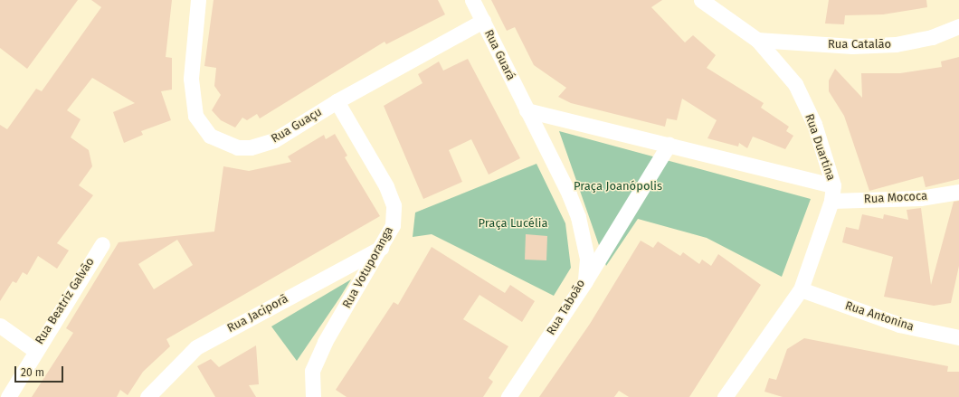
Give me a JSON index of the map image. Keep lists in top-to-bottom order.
{
  "streets": {
    "street": [
      "Rua Catalão",
      "Rua Guará",
      "Rua Guaçu",
      "Rua Duartina",
      "Rua Mococa",
      "Rua Votuporanga",
      "Rua Beatriz Galvão",
      "Rua Taboão",
      "Rua Jaciporã",
      "Rua Antonina"
    ]
  },
  "crossings": [
    ["Rua Catalão", "Rua Duartina"],
    ["Rua Guará", "Rua Guaçu"],
    ["Rua Guará", "Rua Taboão"],
    ["Rua Guaçu", "Rua Votuporanga"],
    ["Rua Duartina", "Rua Mococa"],
    ["Rua Duartina", "Rua Antonina"],
    ["Rua Votuporanga", "Rua Jaciporã"]
  ],
  "parks": ["Praça Joanópolis", "Praça Lucélia"],
  "scale_bar": "20 m"
}
